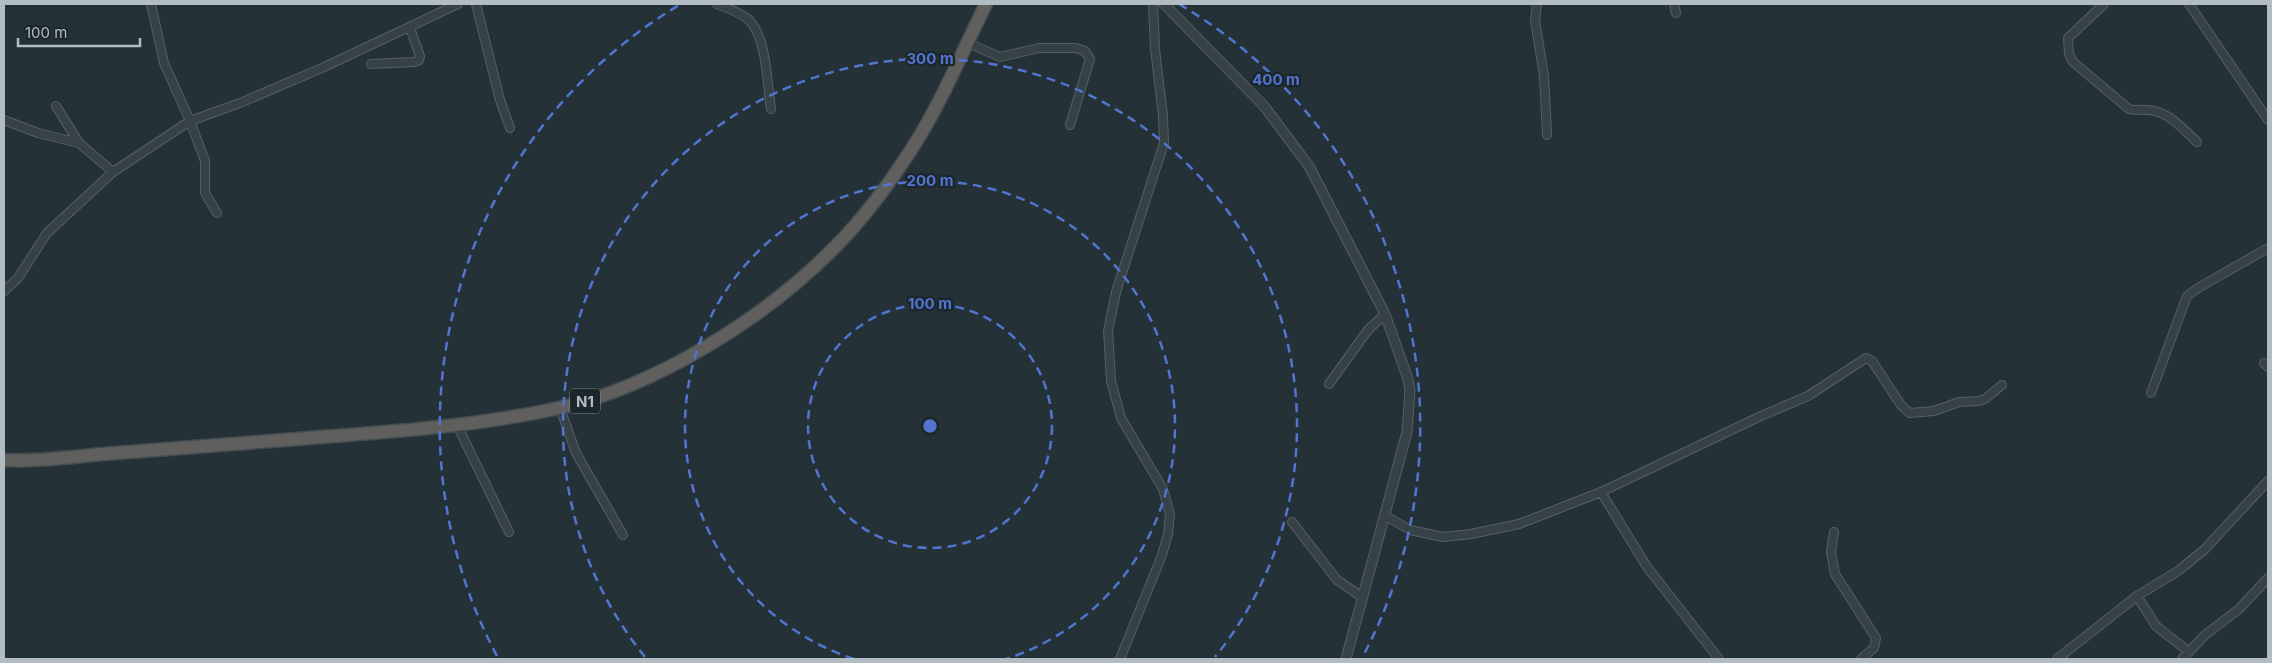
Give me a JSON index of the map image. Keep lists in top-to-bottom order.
{
  "streets": {
    "highway": ["N1"]
  },
  "scale_bar": "100 m",
  "rings": [
    "300 m",
    "400 m",
    "200 m",
    "100 m"
  ]
}
